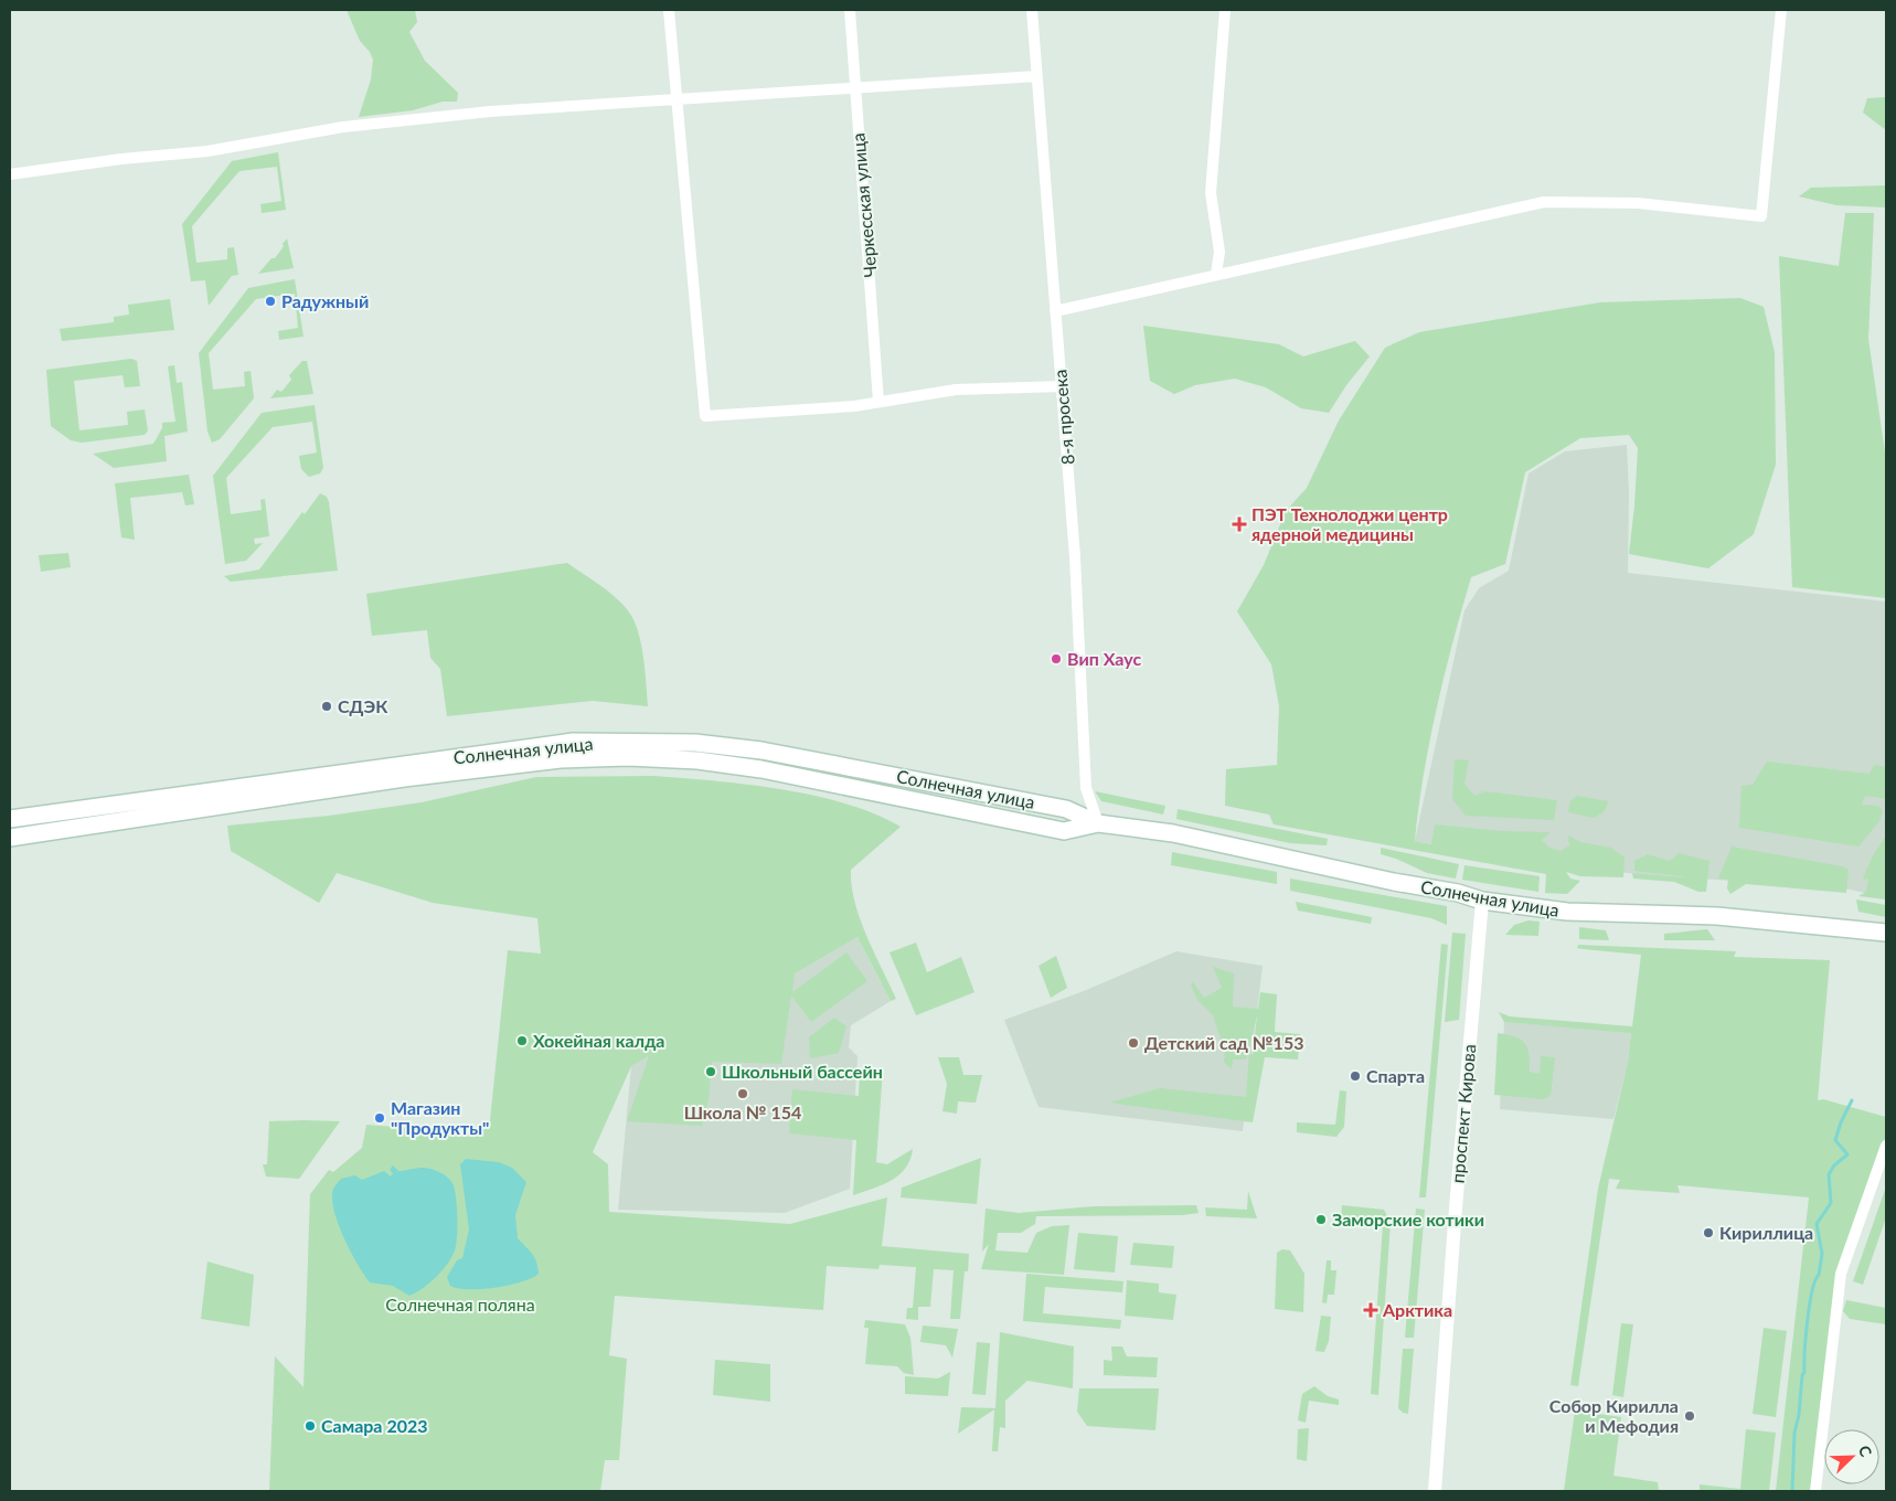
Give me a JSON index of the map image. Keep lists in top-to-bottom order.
{
  "streets": {
    "main road": ["Солнечная улица"],
    "street": ["Черкесская улица", "8-я просека", "проспект Кирова"]
  },
  "crossings": [
    ["8-я просека", "Солнечная улица"],
    ["Солнечная улица", "проспект Кирова"]
  ],
  "parks": ["Солнечная поляна"],
  "places": {
    "other": [
      "Радужный",
      "Вип Хаус",
      "СДЭК",
      "Хокейная калда",
      "Детский сад №153",
      "Школьный бассейн",
      "Спарта",
      "Школа № 154",
      "Магазин \"Продукты\"",
      "Заморские котики",
      "Кириллица",
      "Собор Кирилла и Мефодия",
      "Самара 2023"
    ],
    "health": ["ПЭТ Технолоджи центр ядерной медицины", "Арктика"]
  },
  "north": "top right"
}
